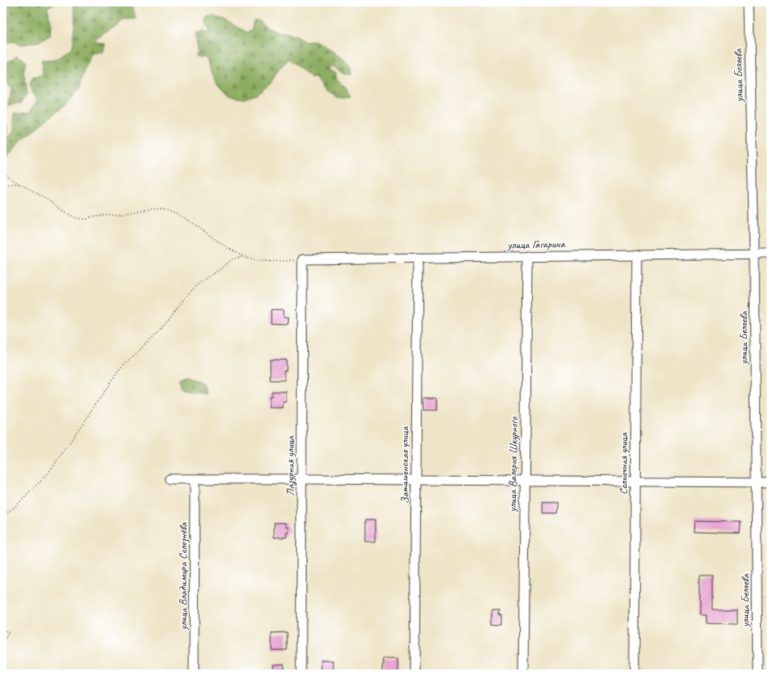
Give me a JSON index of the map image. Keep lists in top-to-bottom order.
{
  "streets": {
    "street": [
      "улица Беляева",
      "улица Гагарина",
      "Солнечная улица",
      "улица Валерия Шкурного",
      "Затишенская улица",
      "Лазурная улица",
      "улица Владимира Селезнёва"
    ]
  },
  "crossings": [
    ["улица Беляева", "улица Гагарина"],
    ["улица Гагарина", "Солнечная улица"],
    ["улица Гагарина", "улица Валерия Шкурного"],
    ["улица Гагарина", "Затишенская улица"],
    ["улица Гагарина", "Лазурная улица"]
  ]
}
